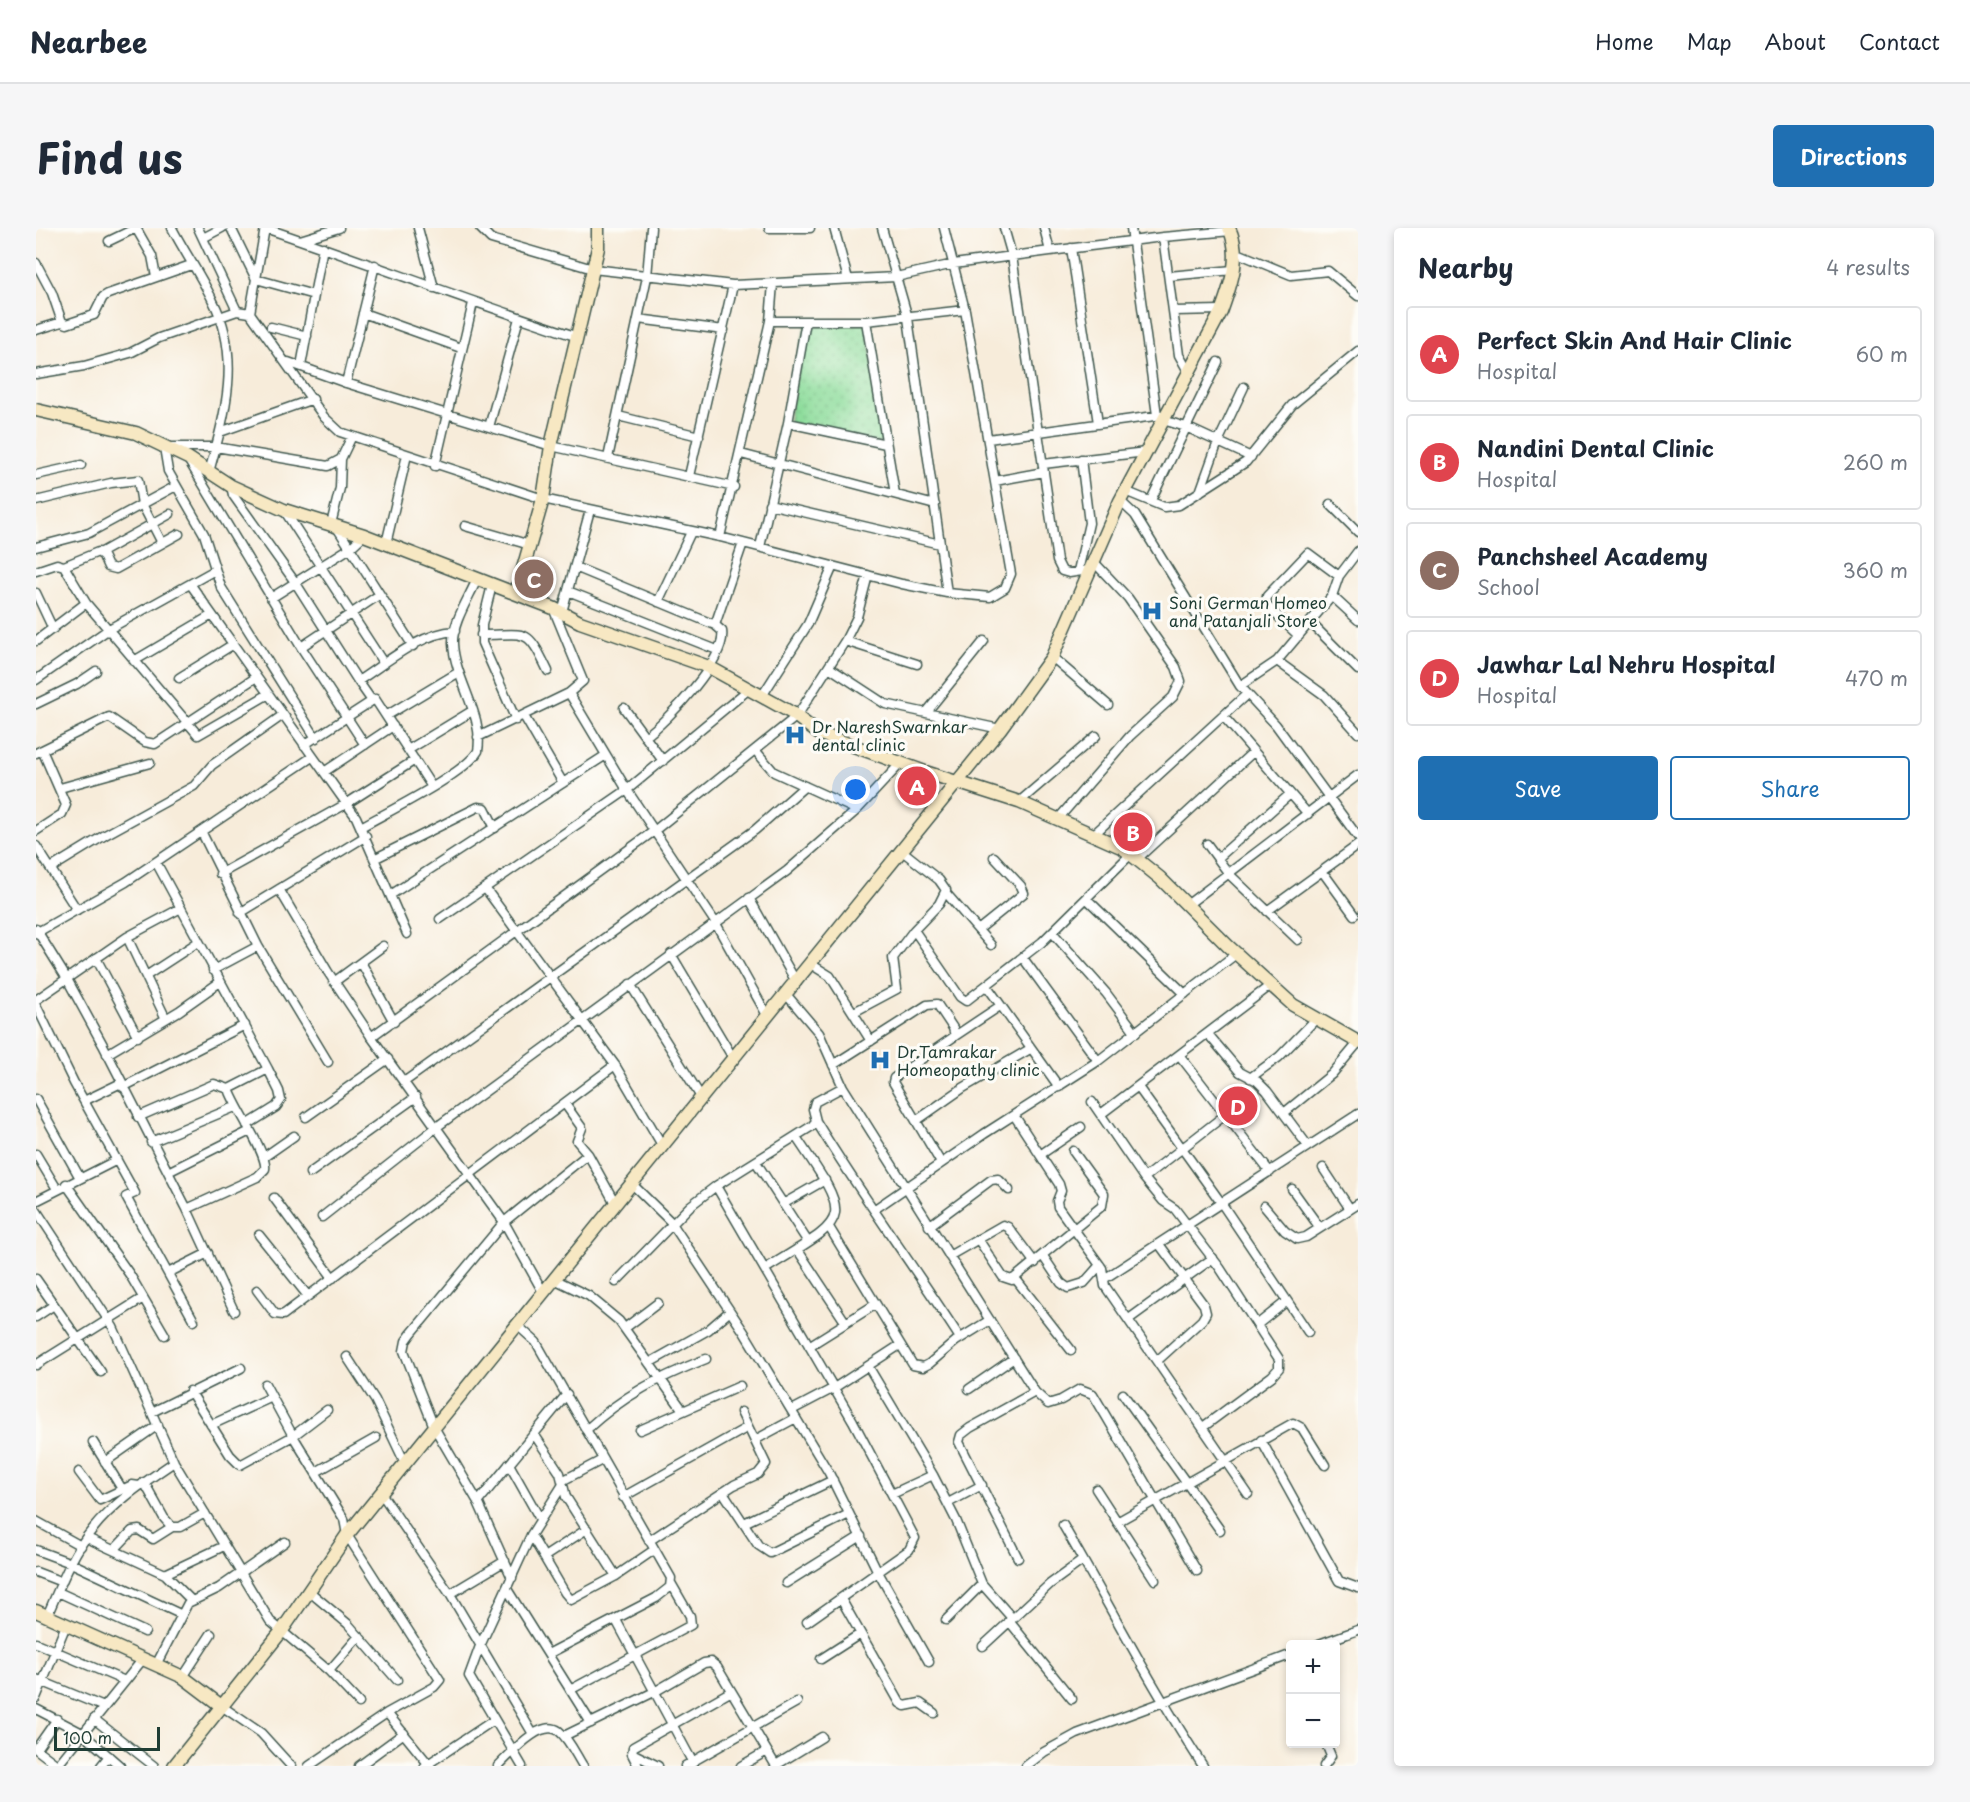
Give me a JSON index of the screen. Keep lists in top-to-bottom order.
{
  "places": {
    "hospital": ["Soni German Homeo and Patanjali Store", "Dr NareshSwarnkar dental clinic", "Dr.Tamrakar Homeopathy clinic"]
  },
  "scale_bar": "100 m",
  "page": {
    "header": "Nearbee",
    "nav": [
      "Home",
      "Map",
      "About",
      "Contact"
    ],
    "title": "Find us",
    "buttons": [
      "Directions",
      ["Save", "Share"]
    ],
    "heading": ["Nearby", "4 results"],
    "list": [
      {
        "mark": "A",
        "name": "Perfect Skin And Hair Clinic",
        "note": "Hospital",
        "value": "60 m"
      },
      {
        "mark": "B",
        "name": "Nandini Dental Clinic",
        "note": "Hospital",
        "value": "260 m"
      },
      {
        "mark": "C",
        "name": "Panchsheel Academy",
        "note": "School",
        "value": "360 m"
      },
      {
        "mark": "D",
        "name": "Jawhar Lal Nehru Hospital",
        "note": "Hospital",
        "value": "470 m"
      }
    ],
    "pins": [
      "C",
      "A",
      "B",
      "D"
    ],
    "map_buttons": ["+", "−"],
    "scale": "100 m"
  }
}
